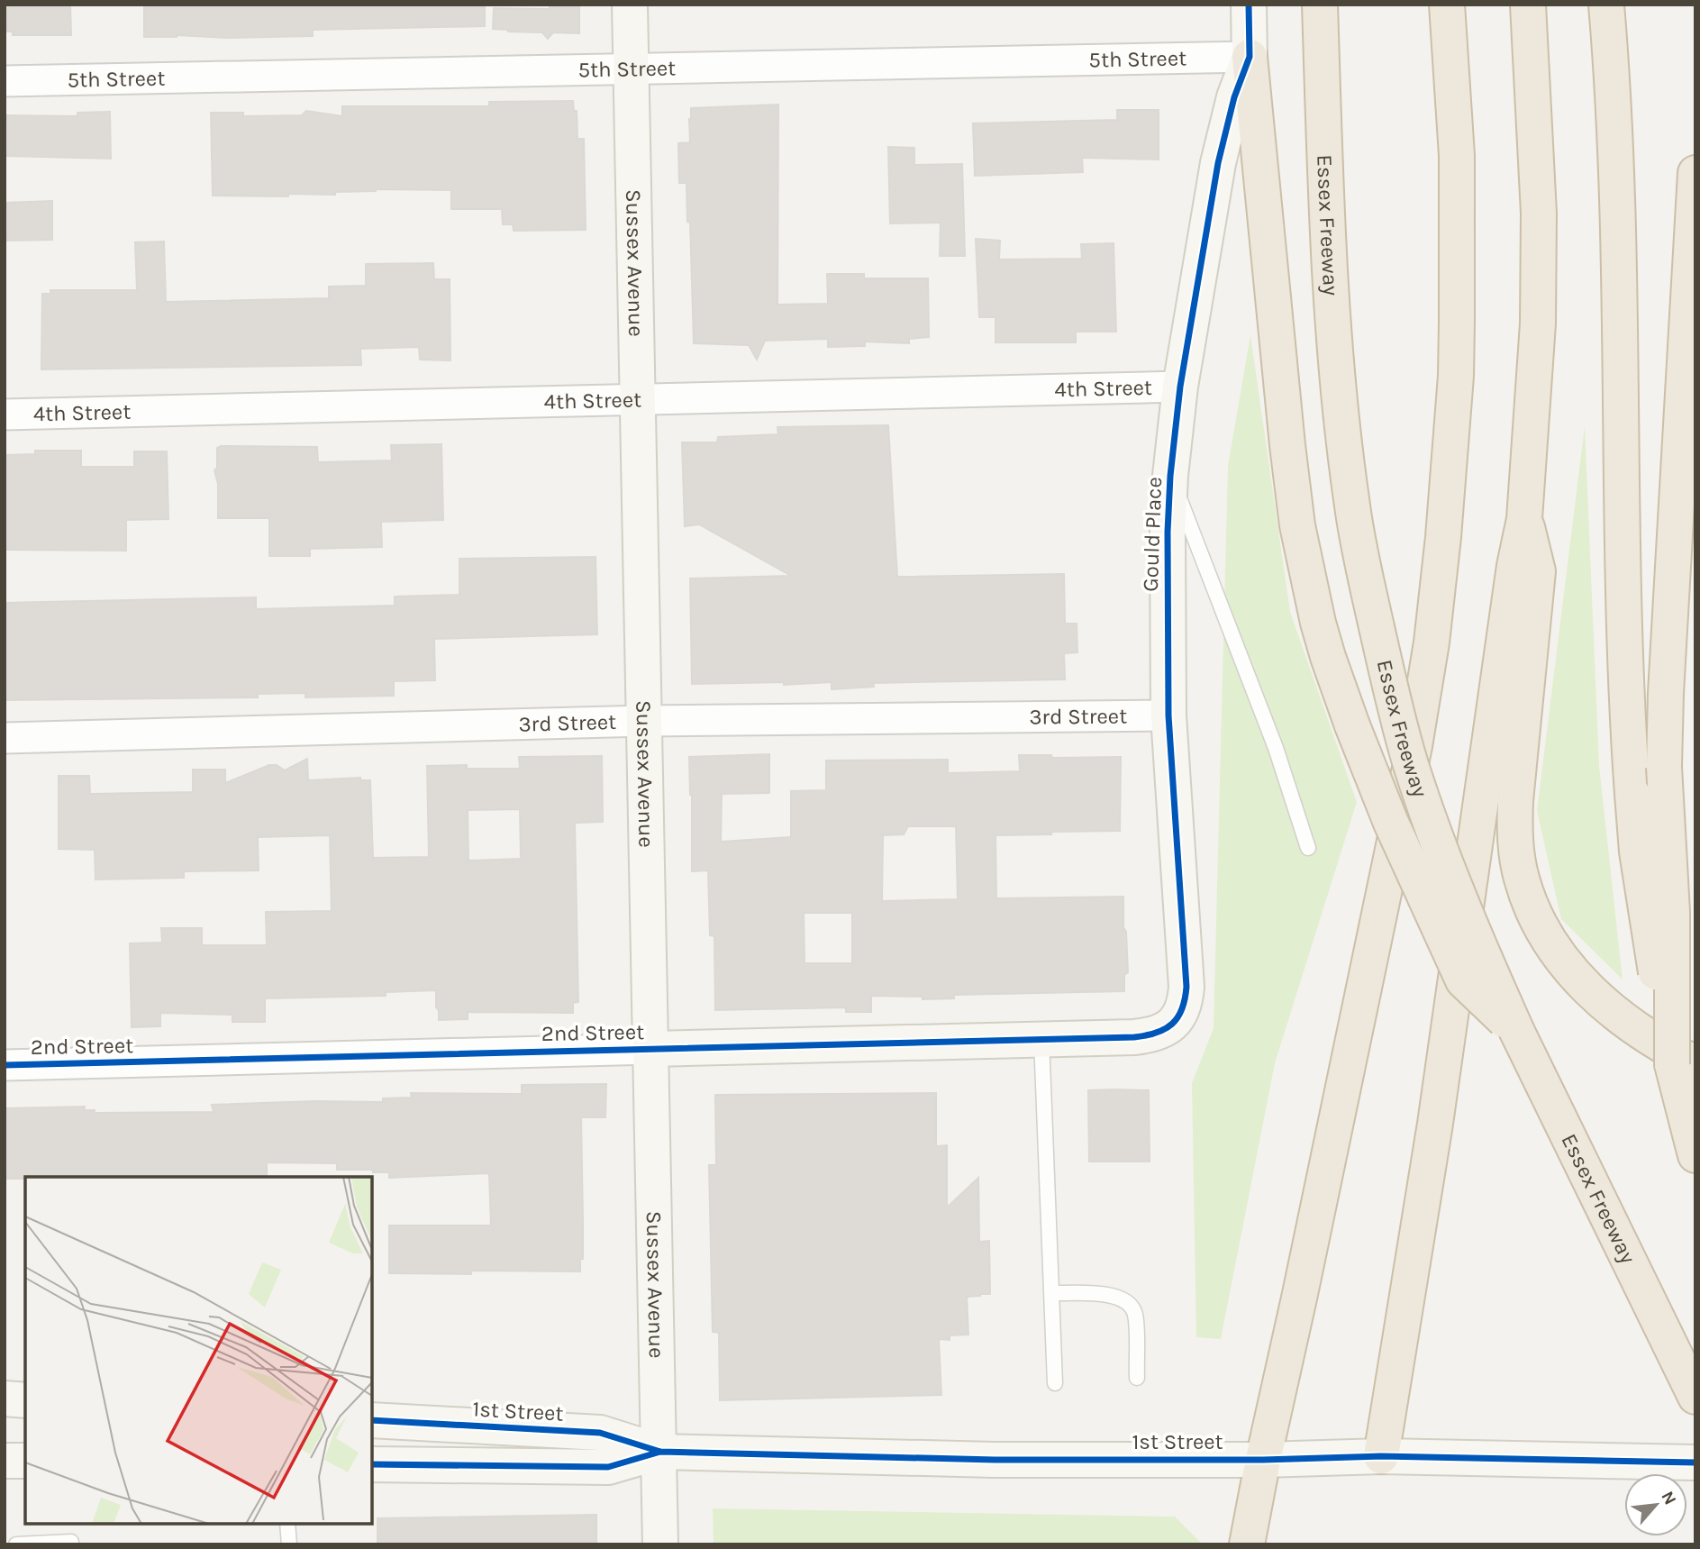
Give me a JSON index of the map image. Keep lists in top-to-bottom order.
{
  "streets": {
    "highway": ["Essex Freeway"],
    "street": [
      "5th Street",
      "Sussex Avenue",
      "4th Street",
      "Gould Place",
      "3rd Street",
      "2nd Street",
      "1st Street"
    ]
  },
  "crossings": [
    ["5th Street", "Sussex Avenue"],
    ["5th Street", "Gould Place"],
    ["Sussex Avenue", "4th Street"],
    ["Sussex Avenue", "3rd Street"],
    ["Sussex Avenue", "2nd Street"],
    ["Sussex Avenue", "1st Street"],
    ["4th Street", "Gould Place"],
    ["Gould Place", "3rd Street"],
    ["Gould Place", "2nd Street"]
  ],
  "north": "top right"
}
